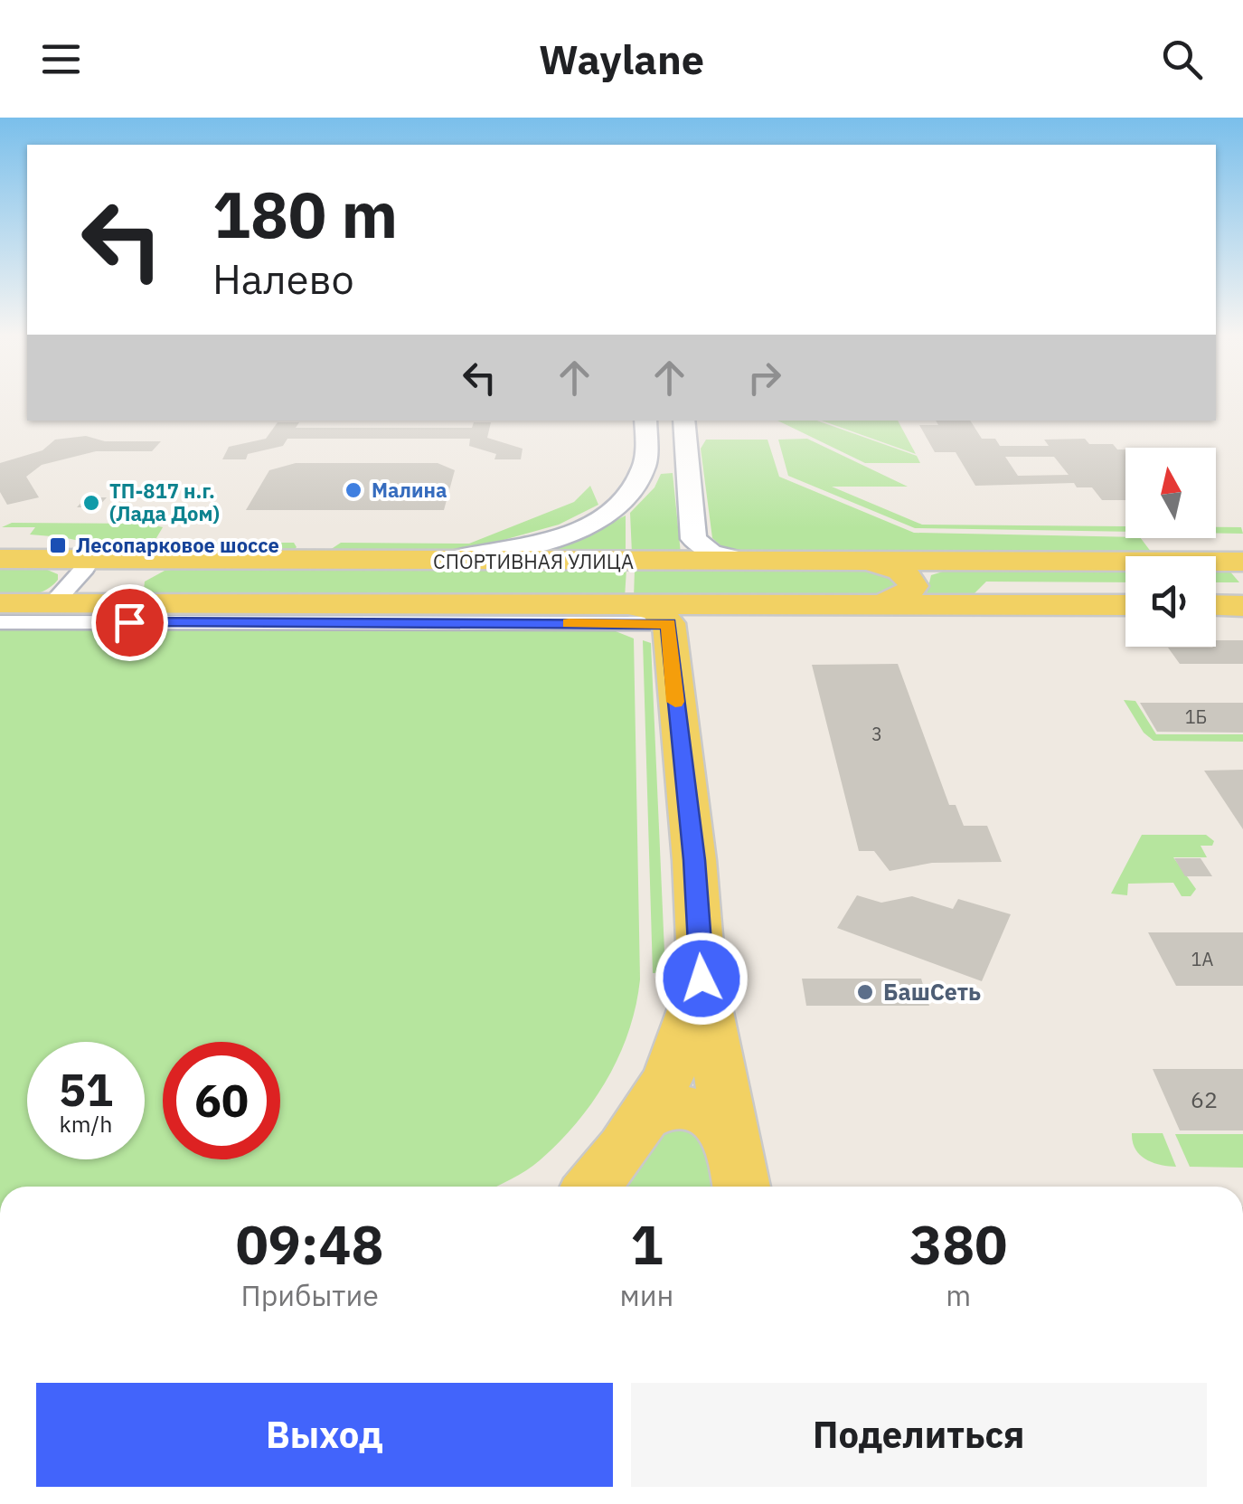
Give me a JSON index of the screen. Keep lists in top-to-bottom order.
{
  "streets": {
    "main road": ["СПОРТИВНАЯ УЛИЦА"]
  },
  "places": {
    "other": ["Малина", "ТП-817 н.г. (Лада Дом)", "БашСеть"],
    "transit": ["Лесопарковое шоссе"]
  },
  "house_numbers": [
    "1Б",
    "3",
    "1А",
    "62"
  ],
  "north": "top",
  "page": {
    "header": "Waylane",
    "turn": ["180 m", "Налево"],
    "speed": "51 km/h",
    "limit": "60",
    "eta": [
      "09:48",
      "Прибытие",
      "1",
      "мин",
      "380",
      "m"
    ],
    "buttons": ["Выход", "Поделиться"]
  }
}
